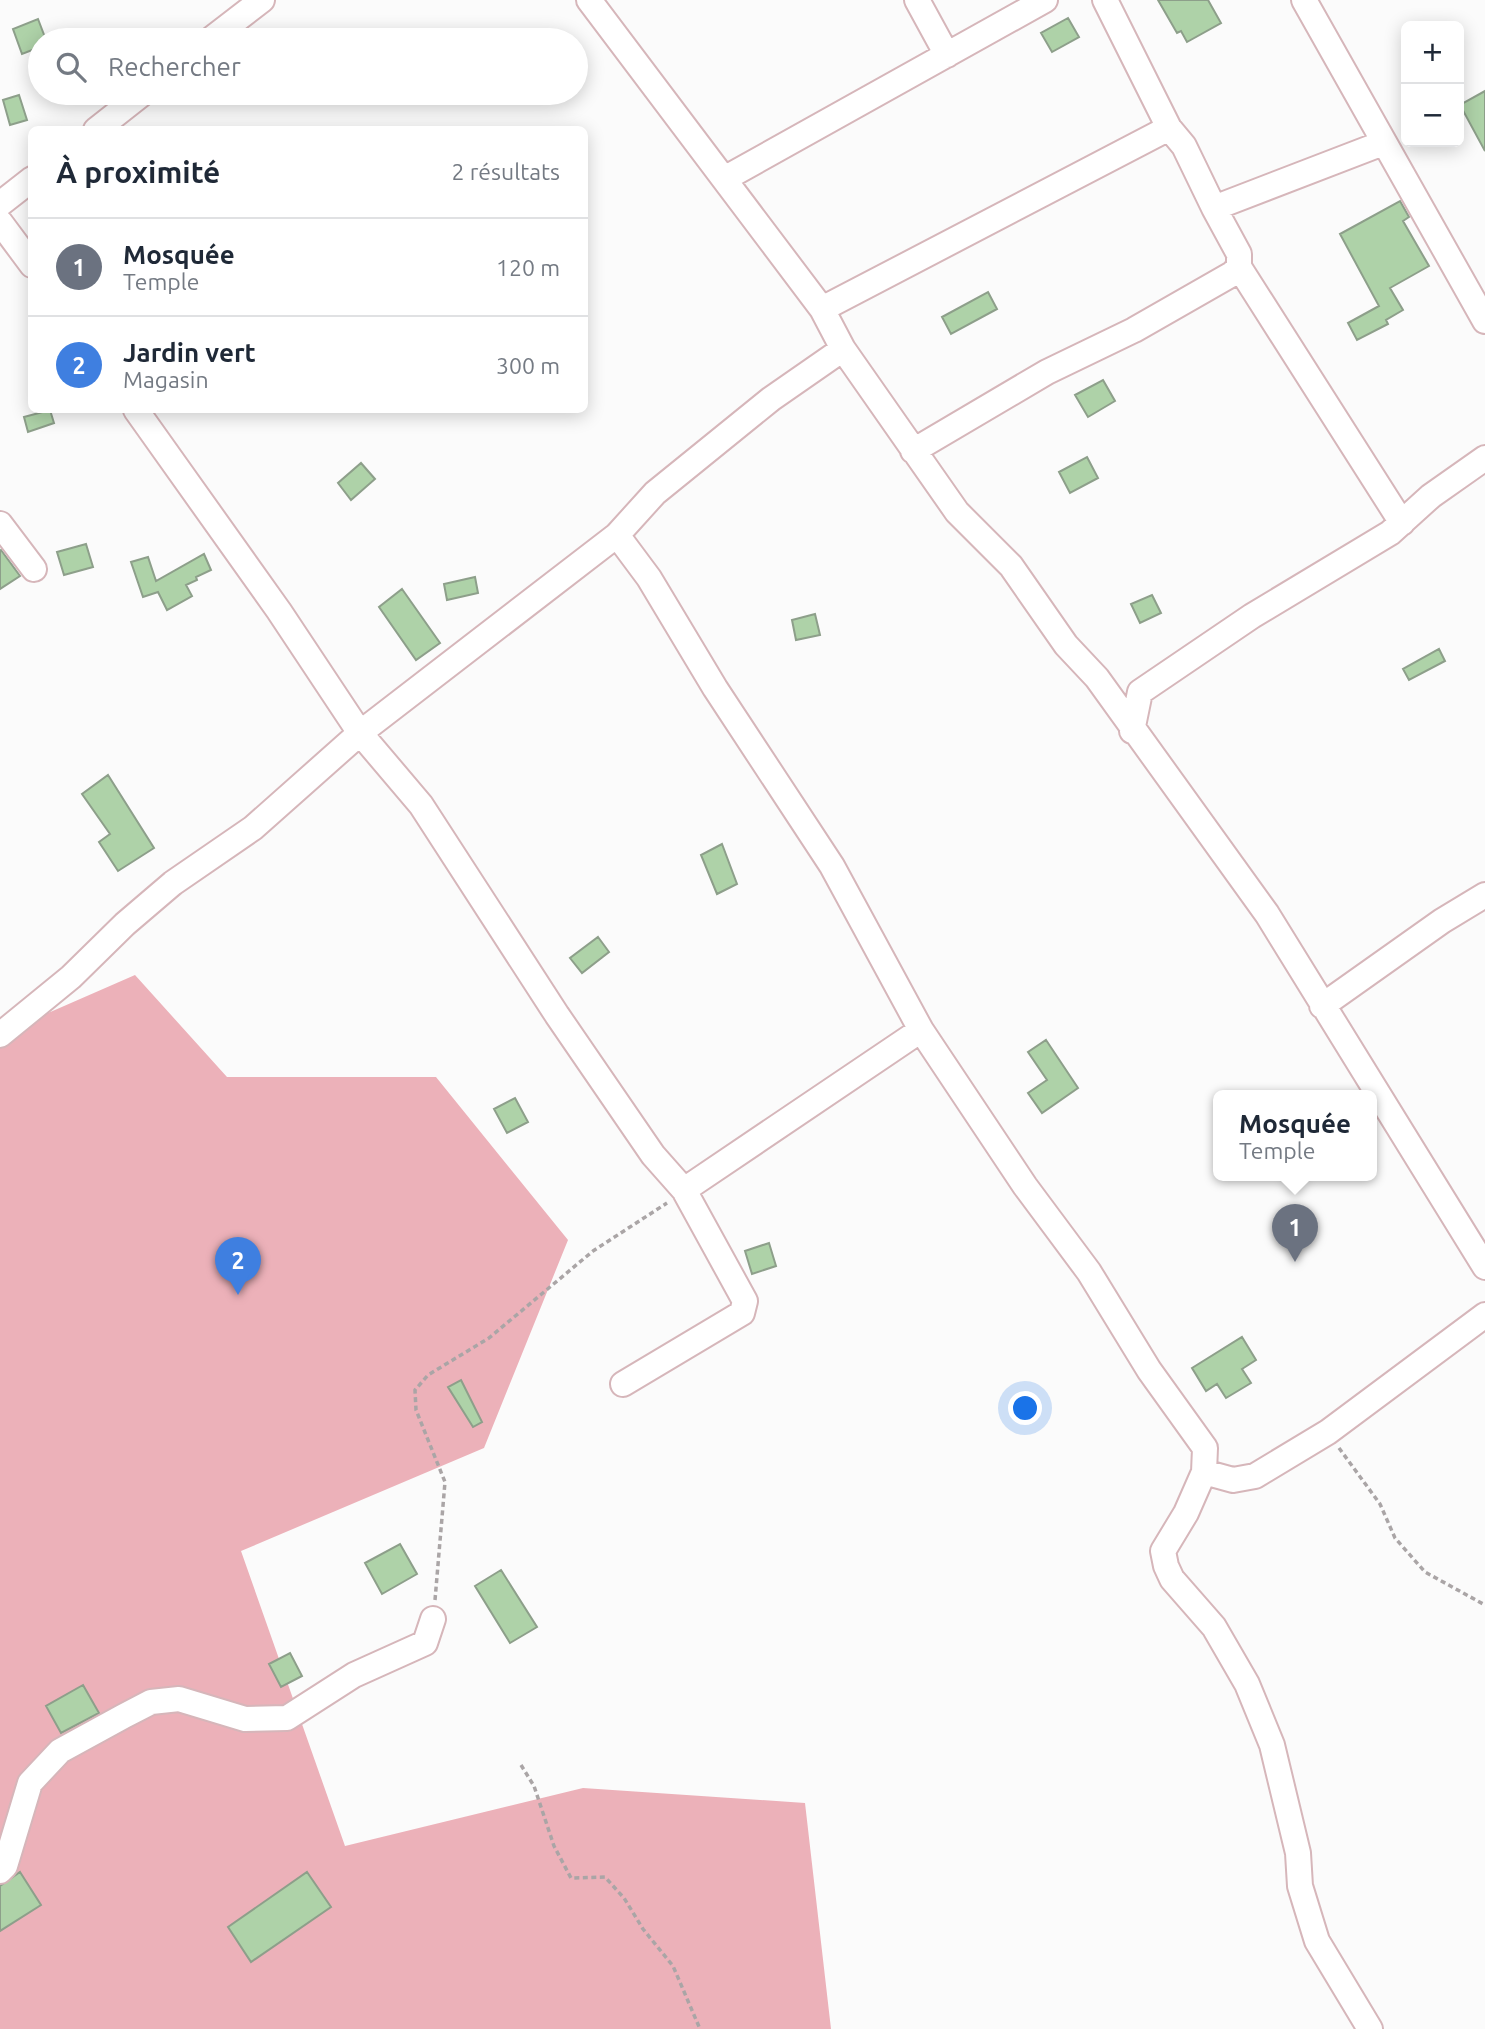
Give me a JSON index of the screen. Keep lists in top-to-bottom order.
{
  "page": {
    "map_buttons": ["+", "−"],
    "search": "Rechercher",
    "heading": ["À proximité", "2 résultats"],
    "list": [
      {
        "mark": "1",
        "name": "Mosquée",
        "note": "Temple",
        "value": "120 m"
      },
      {
        "mark": "2",
        "name": "Jardin vert",
        "note": "Magasin",
        "value": "300 m"
      }
    ],
    "popup": ["Mosquée", "Temple"],
    "pins": ["1", "2"]
  }
}
